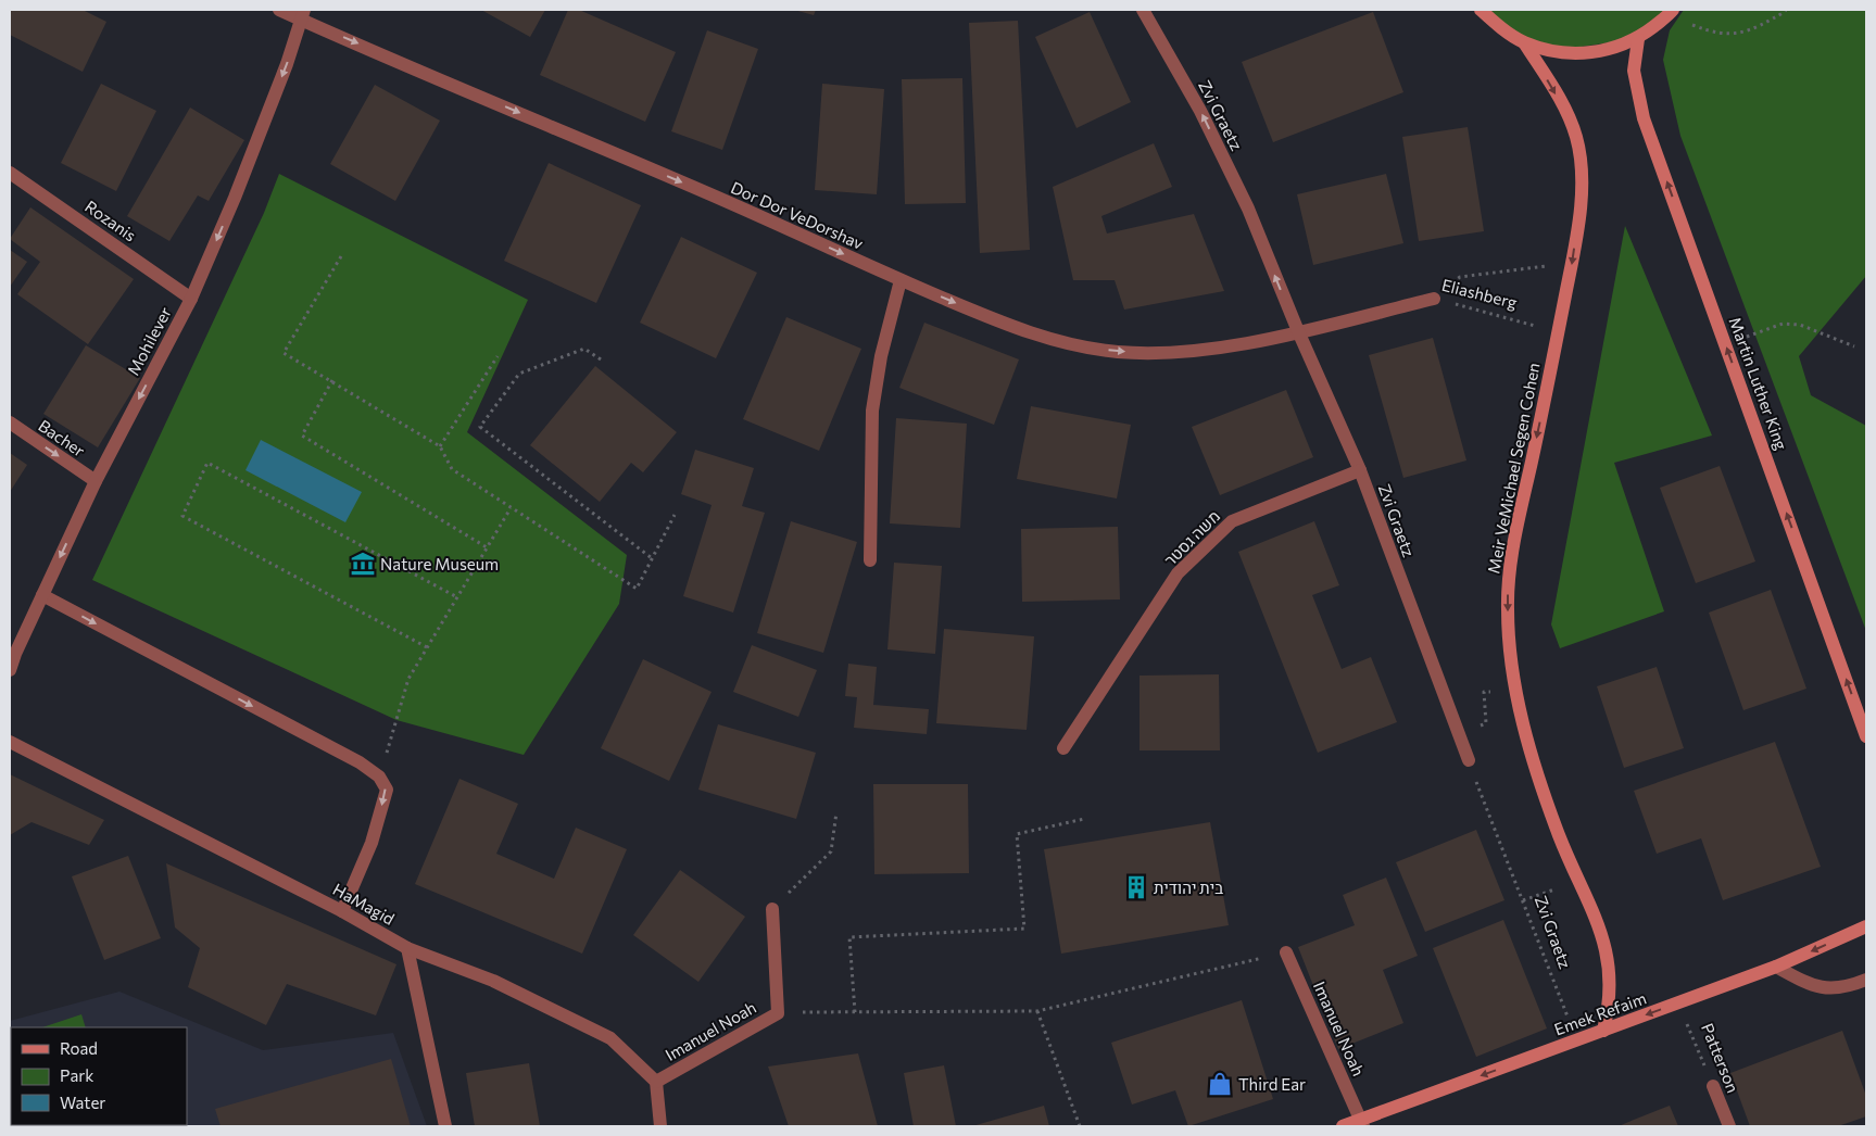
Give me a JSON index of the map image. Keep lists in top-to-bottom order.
{
  "streets": {
    "street": [
      "Zvi Graetz",
      "Dor Dor VeDorshav",
      "Rozanis",
      "Eliashberg",
      "Mohilever",
      "Martin Luther King",
      "Bacher",
      "Meir VeMichael Segen Cohen",
      "משה גסטר",
      "HaMagid",
      "Emek Refaim",
      "Imanuel Noah",
      "Patterson"
    ]
  },
  "crossings": [
    ["Zvi Graetz", "Dor Dor VeDorshav"],
    ["Zvi Graetz", "Eliashberg"],
    ["Zvi Graetz", "Meir VeMichael Segen Cohen"],
    ["Zvi Graetz", "משה גסטר"],
    ["Dor Dor VeDorshav", "Eliashberg"],
    ["Dor Dor VeDorshav", "Mohilever"],
    ["Rozanis", "Mohilever"],
    ["Eliashberg", "Meir VeMichael Segen Cohen"],
    ["Mohilever", "Bacher"],
    ["Meir VeMichael Segen Cohen", "Emek Refaim"],
    ["HaMagid", "Imanuel Noah"],
    ["Emek Refaim", "Imanuel Noah"],
    ["Emek Refaim", "Patterson"]
  ],
  "one_way": [
    "Dor Dor VeDorshav",
    "Mohilever",
    "Martin Luther King",
    "Bacher",
    "Meir VeMichael Segen Cohen",
    "Emek Refaim"
  ],
  "places": {
    "museum": ["Nature Museum"],
    "building": ["בית יהודית"],
    "shop": ["Third Ear"]
  },
  "legend": ["Road", "Park", "Water"]
}
